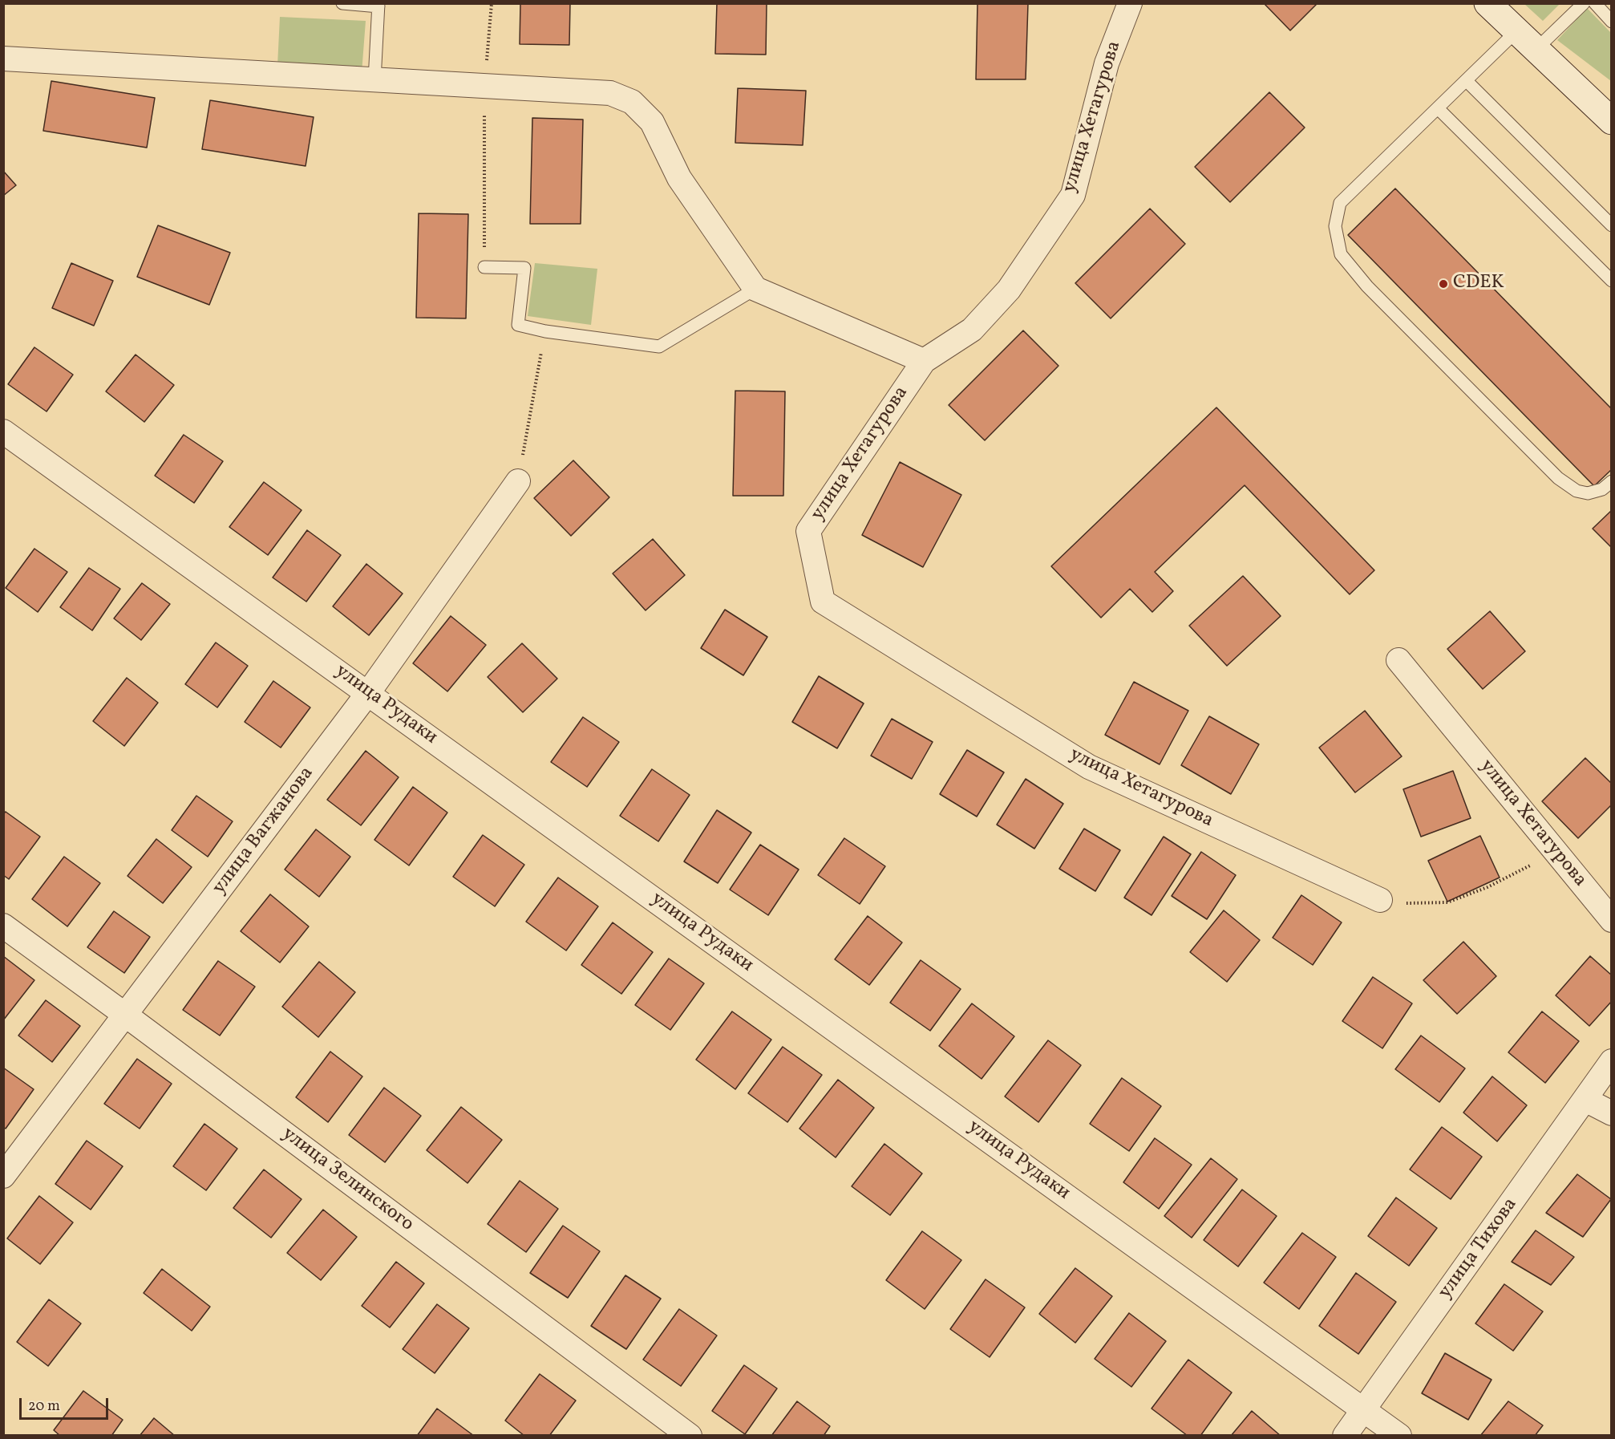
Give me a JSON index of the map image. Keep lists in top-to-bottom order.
{
  "streets": {
    "street": [
      "улица Хетагурова",
      "улица Рудаки",
      "улица Вагжанова",
      "улица Зелинского",
      "улица Тихова"
    ]
  },
  "crossings": [
    ["улица Рудаки", "улица Вагжанова"],
    ["улица Рудаки", "улица Тихова"],
    ["улица Вагжанова", "улица Зелинского"]
  ],
  "places": ["CDEK"],
  "scale_bar": "20 m"
}
